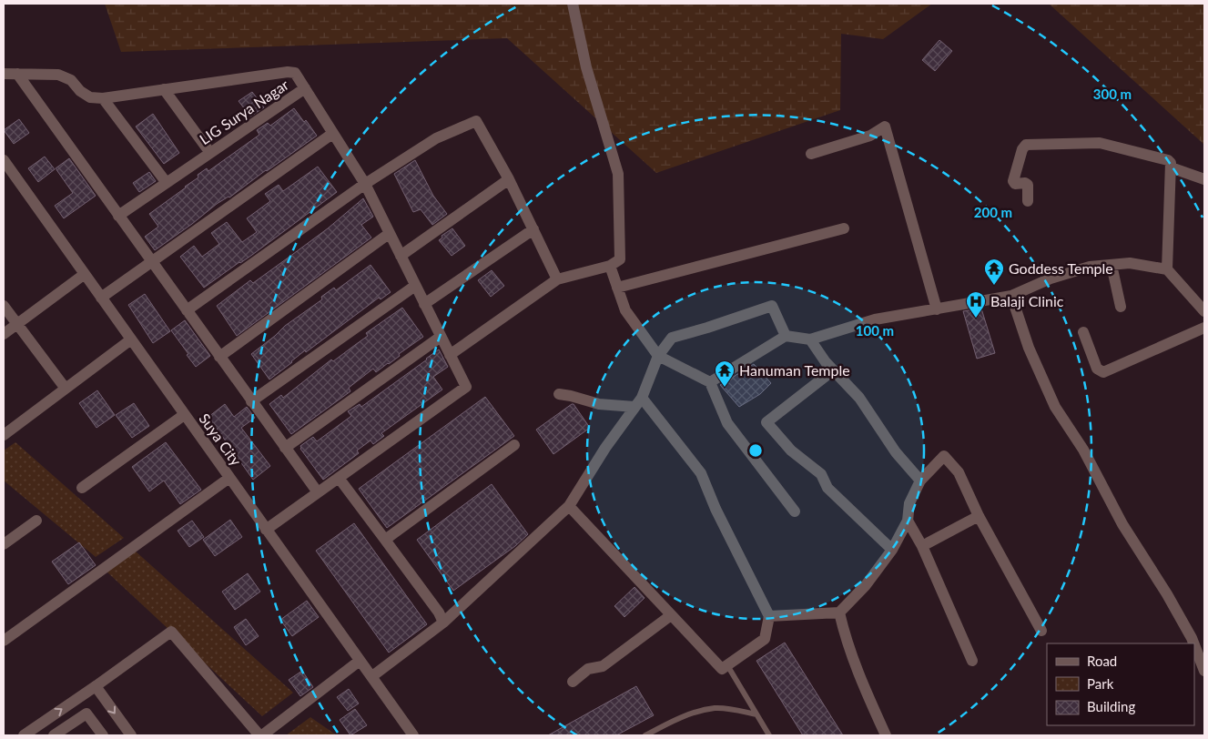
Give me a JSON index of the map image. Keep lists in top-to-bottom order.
{
  "streets": {
    "street": ["LIG Surya Nagar", "Suya City"]
  },
  "crossings": [
    ["LIG Surya Nagar", "Suya City"]
  ],
  "places": {
    "temple": ["Goddess Temple", "Hanuman Temple"],
    "hospital": ["Balaji Clinic"]
  },
  "legend": ["Road", "Park", "Building"],
  "rings": ["300 m", "200 m", "100 m"]
}
